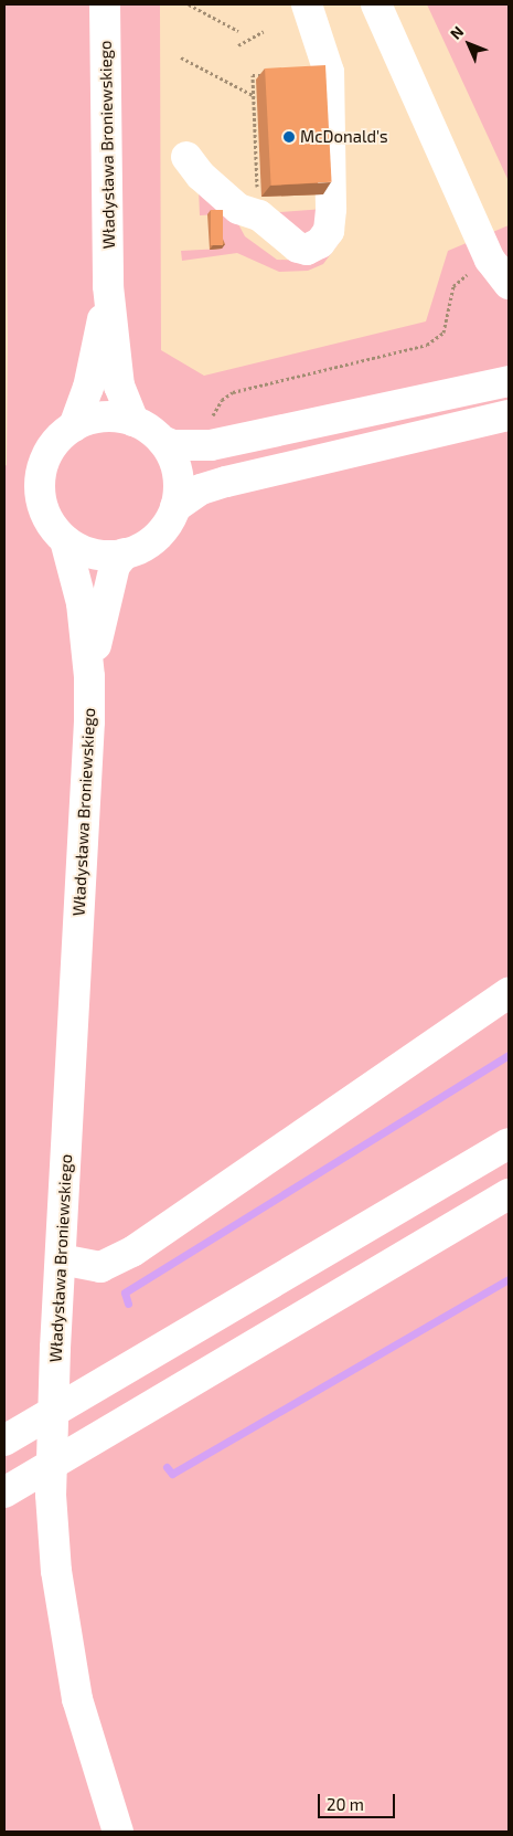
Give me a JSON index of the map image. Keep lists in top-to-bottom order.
{
  "streets": {
    "main road": ["Władysława Broniewskiego"]
  },
  "places": ["McDonald's"],
  "scale_bar": "20 m",
  "north": "top left"
}
